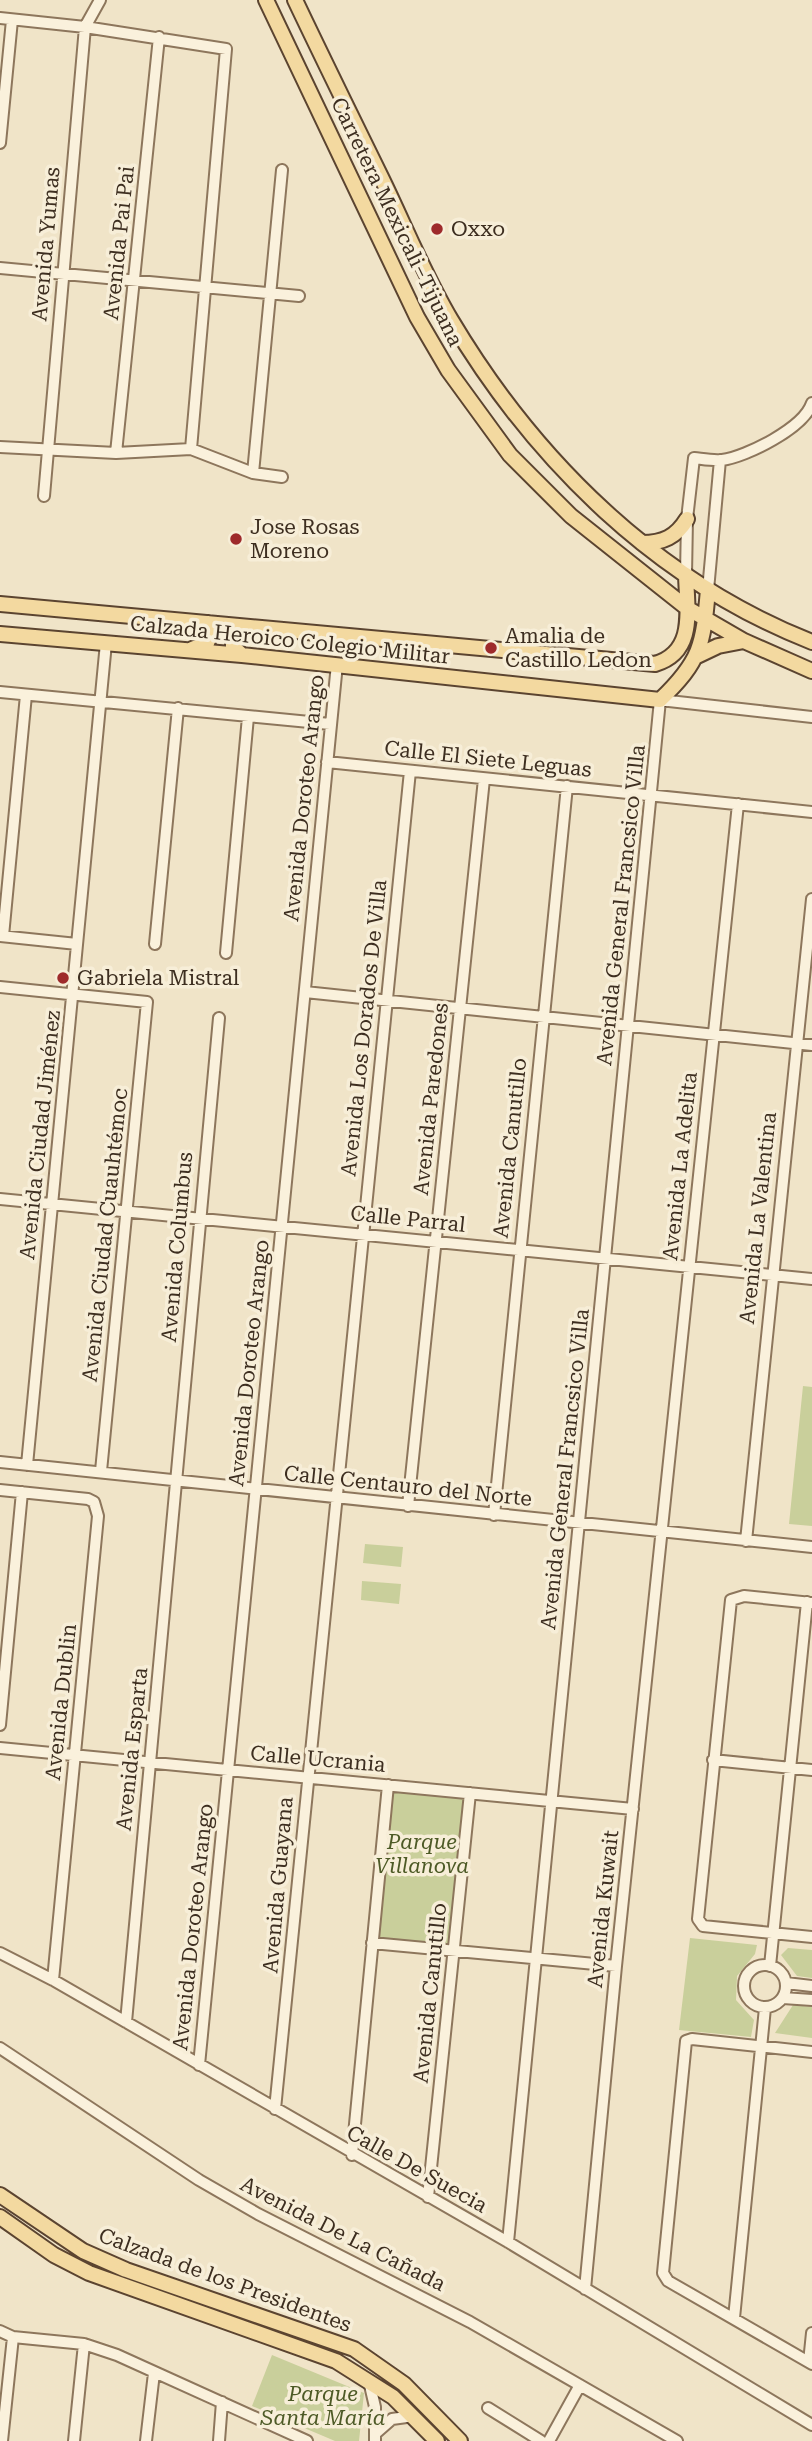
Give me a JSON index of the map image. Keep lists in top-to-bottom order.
{
  "streets": {
    "main road": ["Carretera Mexicali–Tijuana", "Calzada Heroico Colegio Militar", "Calzada de los Presidentes"],
    "street": [
      "Avenida Pai Pai",
      "Avenida Yumas",
      "Calle El Siete Leguas",
      "Avenida Doroteo Arango",
      "Avenida General Francsico Villa",
      "Avenida Los Dorados De Villa",
      "Avenida Paredones",
      "Avenida Ciudad Jiménez",
      "Avenida Canutillo",
      "Avenida La Adelita",
      "Avenida La Valentina",
      "Calle Parral",
      "Avenida Ciudad Cuauhtémoc",
      "Avenida Columbus",
      "Calle Centauro del Norte",
      "Avenida Dublin",
      "Avenida Esparta",
      "Calle Ucrania",
      "Avenida Guayana",
      "Avenida Kuwait",
      "Calle De Suecia",
      "Avenida De La Cañada"
    ]
  },
  "crossings": [
    ["Carretera Mexicali–Tijuana", "Calzada Heroico Colegio Militar"],
    ["Calzada Heroico Colegio Militar", "Avenida Doroteo Arango"],
    ["Calzada Heroico Colegio Militar", "Avenida General Francsico Villa"],
    ["Calzada Heroico Colegio Militar", "Avenida Ciudad Jiménez"],
    ["Calle El Siete Leguas", "Avenida Doroteo Arango"],
    ["Calle El Siete Leguas", "Avenida General Francsico Villa"],
    ["Calle El Siete Leguas", "Avenida Los Dorados De Villa"],
    ["Calle El Siete Leguas", "Avenida Paredones"],
    ["Calle El Siete Leguas", "Avenida Canutillo"],
    ["Calle El Siete Leguas", "Avenida La Adelita"],
    ["Avenida Doroteo Arango", "Calle Parral"],
    ["Avenida Doroteo Arango", "Calle Centauro del Norte"],
    ["Avenida Doroteo Arango", "Calle Ucrania"],
    ["Avenida Doroteo Arango", "Calle De Suecia"],
    ["Avenida General Francsico Villa", "Calle Parral"],
    ["Avenida General Francsico Villa", "Calle Centauro del Norte"],
    ["Avenida General Francsico Villa", "Calle Ucrania"],
    ["Avenida General Francsico Villa", "Calle De Suecia"],
    ["Avenida Los Dorados De Villa", "Calle Parral"],
    ["Avenida Los Dorados De Villa", "Calle Centauro del Norte"],
    ["Avenida Los Dorados De Villa", "Avenida Guayana"],
    ["Avenida Paredones", "Calle Parral"],
    ["Avenida Paredones", "Calle Centauro del Norte"],
    ["Avenida Ciudad Jiménez", "Calle Parral"],
    ["Avenida Ciudad Jiménez", "Avenida Ciudad Cuauhtémoc"],
    ["Avenida Ciudad Jiménez", "Calle Centauro del Norte"],
    ["Avenida Canutillo", "Calle Parral"],
    ["Avenida Canutillo", "Calle Centauro del Norte"],
    ["Avenida Canutillo", "Calle Ucrania"],
    ["Avenida Canutillo", "Calle De Suecia"],
    ["Avenida La Adelita", "Calle Parral"],
    ["Avenida La Adelita", "Calle Centauro del Norte"],
    ["Avenida La Adelita", "Avenida Kuwait"],
    ["Avenida La Valentina", "Calle Parral"],
    ["Avenida La Valentina", "Calle Centauro del Norte"],
    ["Calle Parral", "Avenida Ciudad Cuauhtémoc"],
    ["Calle Parral", "Avenida Columbus"],
    ["Avenida Ciudad Cuauhtémoc", "Calle Centauro del Norte"],
    ["Avenida Columbus", "Calle Centauro del Norte"],
    ["Avenida Columbus", "Avenida Esparta"],
    ["Calle Centauro del Norte", "Avenida Esparta"],
    ["Calle Centauro del Norte", "Avenida Guayana"],
    ["Calle Centauro del Norte", "Avenida Kuwait"],
    ["Avenida Dublin", "Calle Ucrania"],
    ["Avenida Dublin", "Calle De Suecia"],
    ["Avenida Esparta", "Calle Ucrania"],
    ["Avenida Esparta", "Calle De Suecia"],
    ["Calle Ucrania", "Avenida Guayana"],
    ["Calle Ucrania", "Avenida Kuwait"],
    ["Avenida Guayana", "Calle De Suecia"],
    ["Avenida Kuwait", "Calle De Suecia"]
  ],
  "parks": ["Parque Villanova", "Parque Santa María"],
  "places": [
    "Oxxo",
    "Jose Rosas Moreno",
    "Amalia de Castillo Ledon",
    "Gabriela Mistral"
  ]
}
